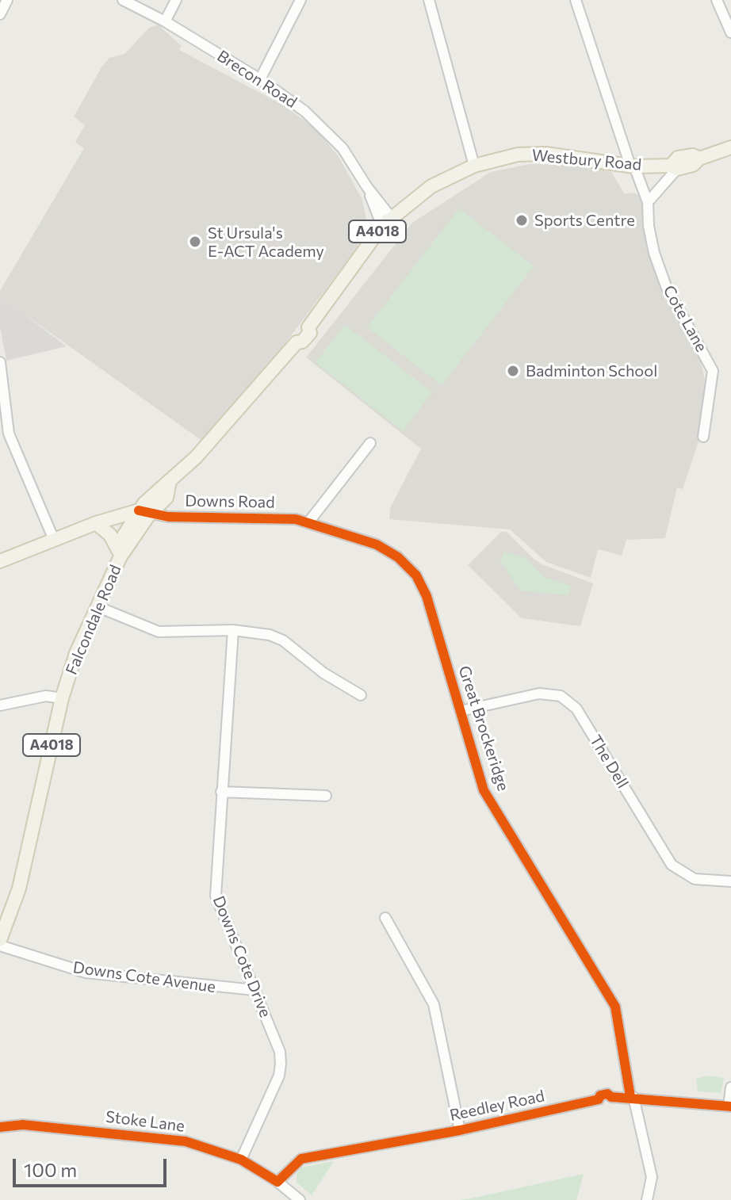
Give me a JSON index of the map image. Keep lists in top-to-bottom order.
{
  "streets": {
    "main road": ["Westbury Road", "A4018", "Falcondale Road"],
    "street": [
      "Brecon Road",
      "Cote Lane",
      "Downs Road",
      "Great Brockeridge",
      "The Dell",
      "Downs Cote Drive",
      "Downs Cote Avenue",
      "Reedley Road",
      "Stoke Lane"
    ]
  },
  "crossings": [
    ["Brecon Road", "Westbury Road"],
    ["Westbury Road", "Cote Lane"],
    ["Westbury Road", "Downs Road"],
    ["Westbury Road", "Falcondale Road"],
    ["Downs Road", "Great Brockeridge"],
    ["Great Brockeridge", "The Dell"],
    ["Great Brockeridge", "Reedley Road"],
    ["Downs Cote Drive", "Downs Cote Avenue"],
    ["Downs Cote Drive", "Stoke Lane"],
    ["Reedley Road", "Stoke Lane"]
  ],
  "places": ["Sports Centre", "St Ursula's E-ACT Academy", "Badminton School"],
  "scale_bar": "100 m"
}
